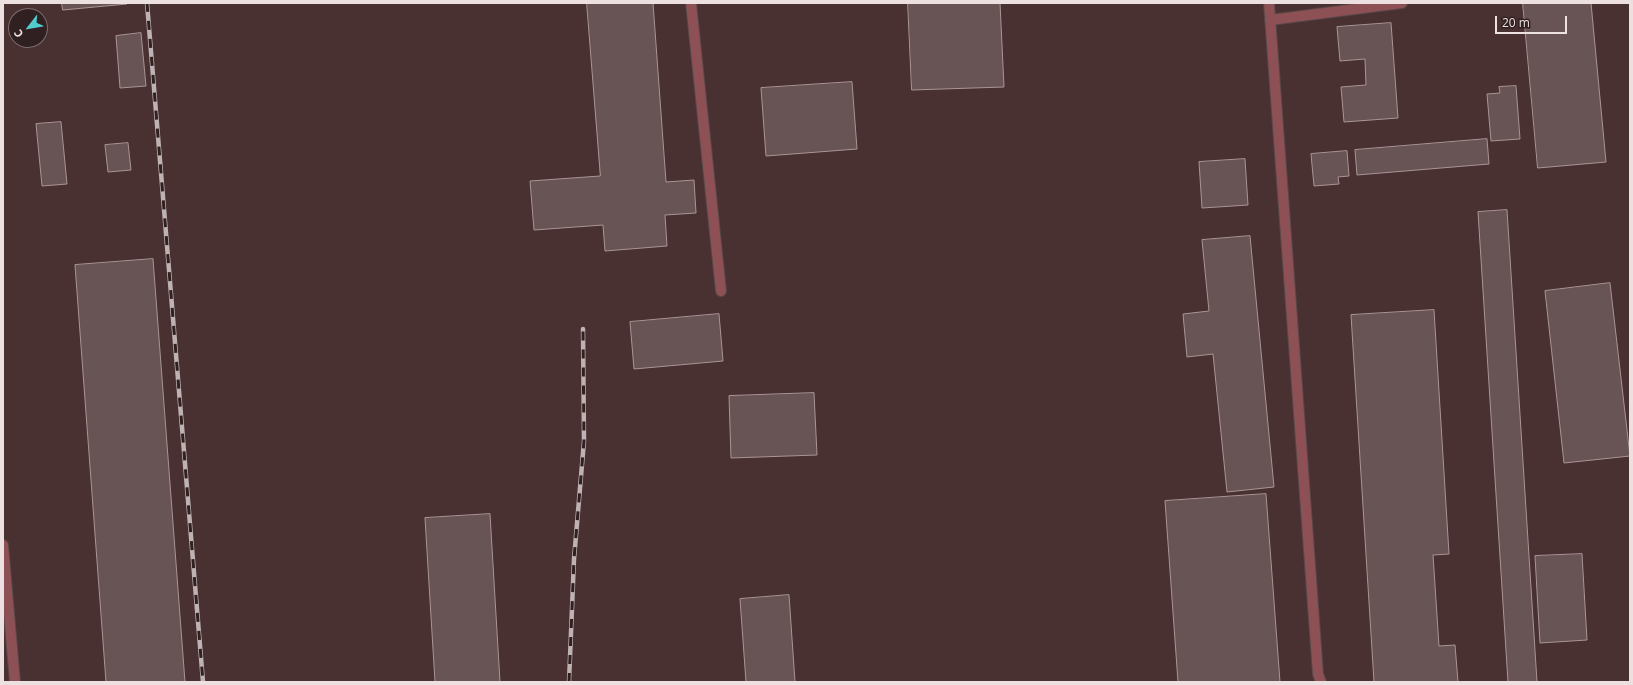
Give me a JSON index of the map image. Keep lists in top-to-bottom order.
{
  "scale_bar": "20 m",
  "north": "bottom left"
}
